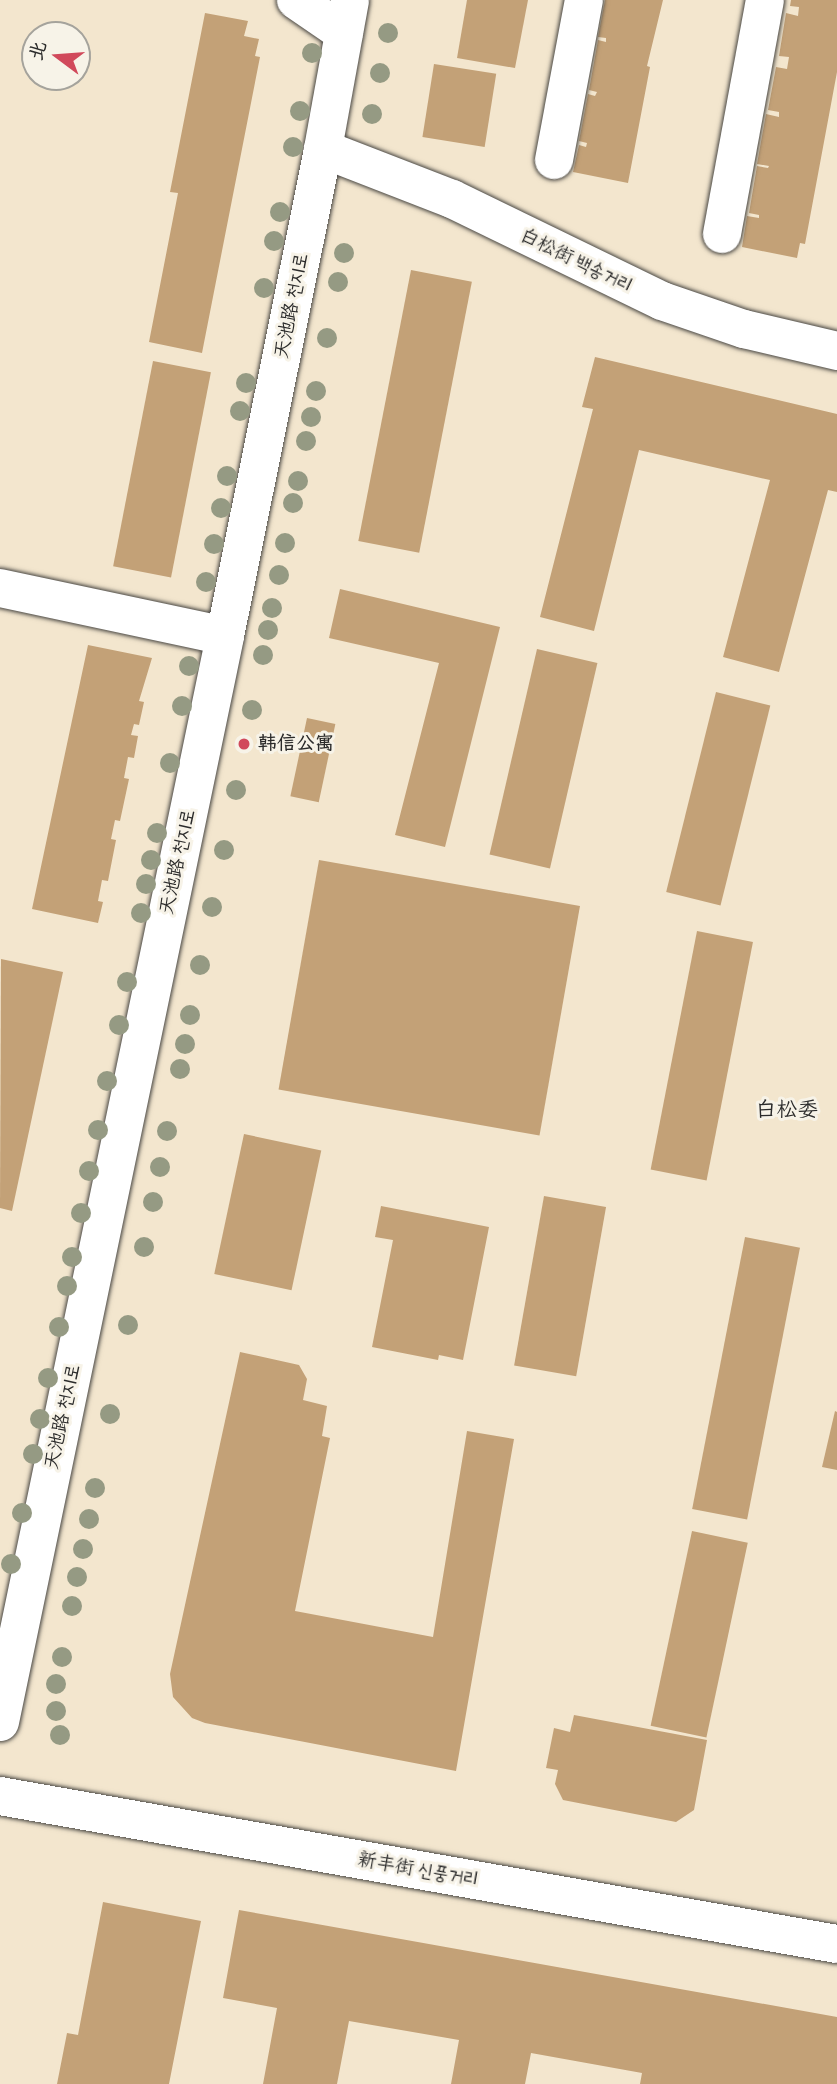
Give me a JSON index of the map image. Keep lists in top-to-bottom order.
{
  "streets": {
    "street": ["白松街 백송거리", "天池路 천지로", "新丰街 신풍거리"]
  },
  "crossings": [
    ["白松街 백송거리", "天池路 천지로"]
  ],
  "districts": ["白松委"],
  "places": ["韩信公寓"],
  "north": "left"
}
